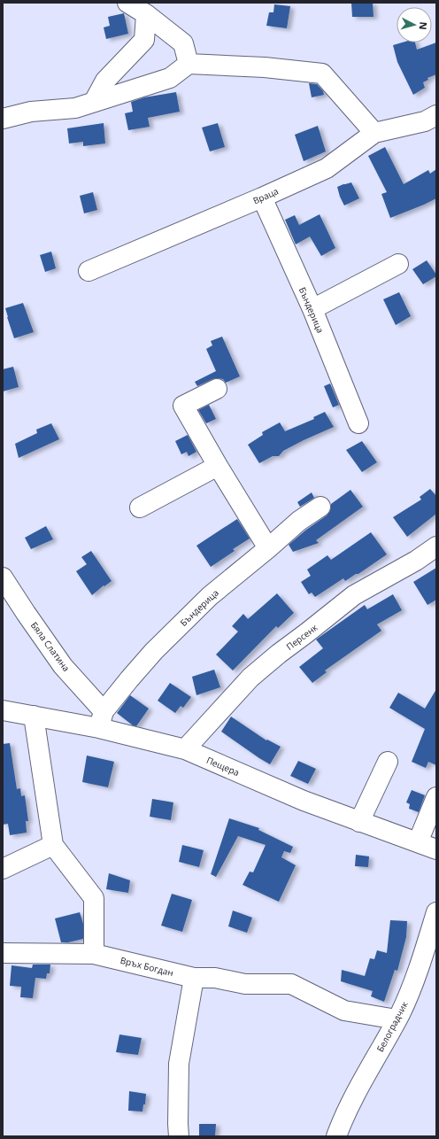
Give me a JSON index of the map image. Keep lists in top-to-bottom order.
{
  "streets": {
    "street": [
      "Враца",
      "Бъндерица",
      "Персенк",
      "Бяла Слатина",
      "Пещера",
      "Връх Богдан",
      "Белоградчик"
    ]
  },
  "crossings": [
    ["Враца", "Бъндерица"],
    ["Бъндерица", "Бяла Слатина"],
    ["Бъндерица", "Пещера"],
    ["Персенк", "Пещера"],
    ["Бяла Слатина", "Пещера"],
    ["Връх Богдан", "Белоградчик"]
  ],
  "north": "right"
}
